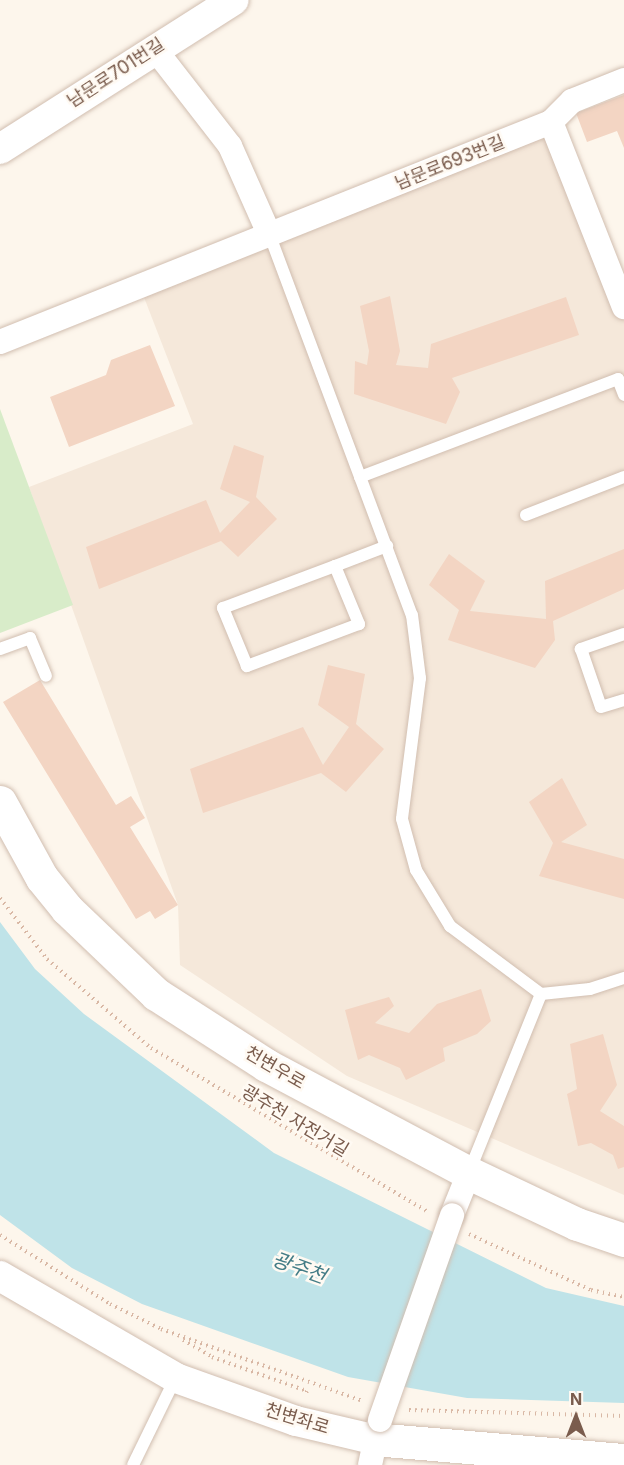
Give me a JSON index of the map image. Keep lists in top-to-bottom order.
{
  "streets": {
    "main road": ["천변우로", "천변좌로"],
    "street": ["남문로701번길", "남문로693번길"],
    "path": ["광주천 자전거길"]
  },
  "water": ["광주천"],
  "north": "top"
}
